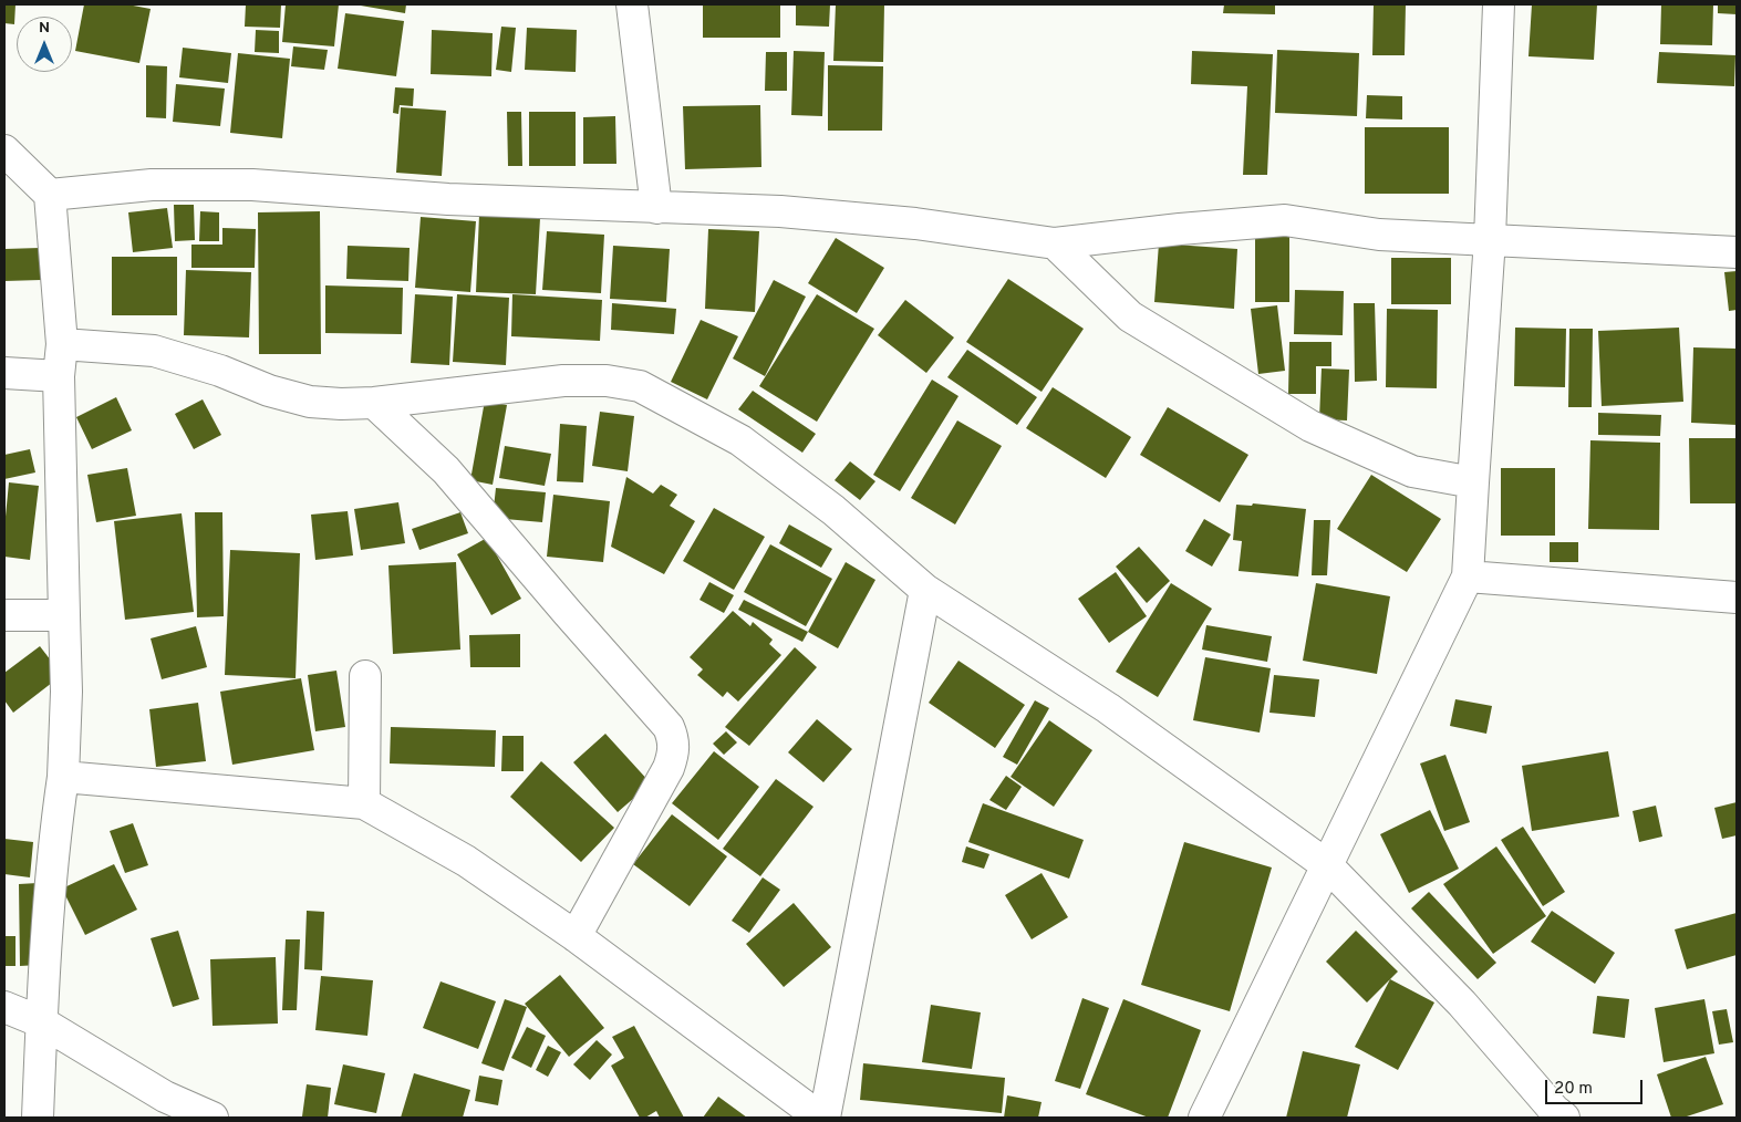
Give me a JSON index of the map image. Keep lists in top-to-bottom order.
{
  "scale_bar": "20 m",
  "north": "top"
}
